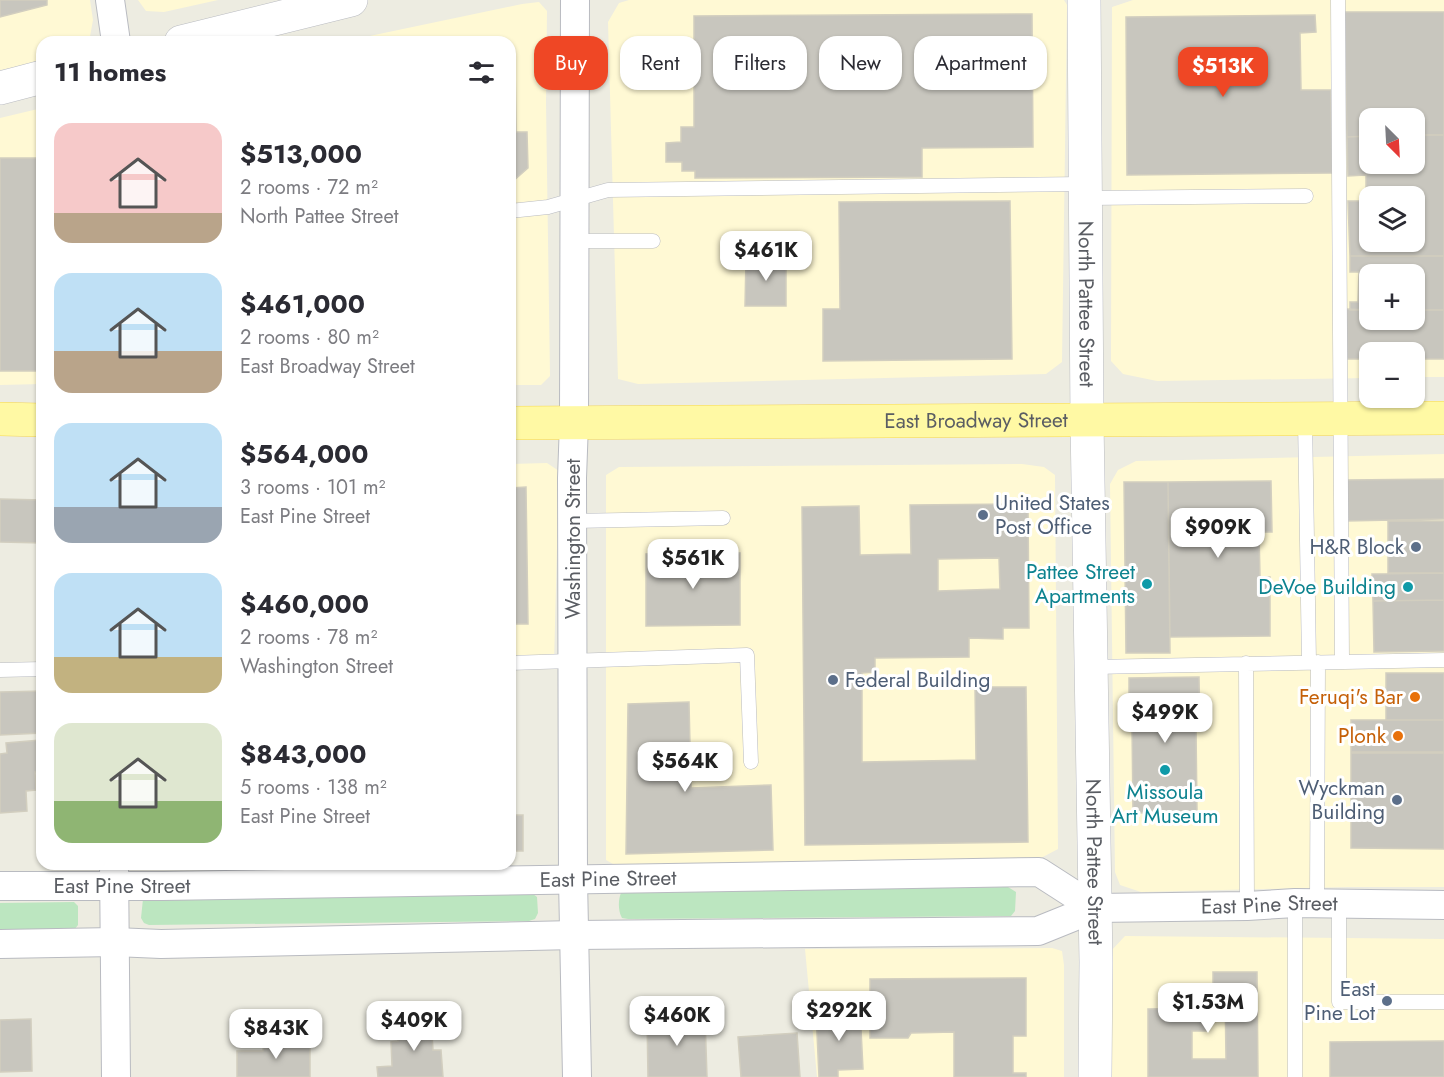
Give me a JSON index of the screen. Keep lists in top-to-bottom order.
{
  "streets": {
    "main road": ["East Broadway Street"],
    "street": ["North Pattee Street", "Washington Street", "East Pine Street"]
  },
  "crossings": [
    ["North Pattee Street", "East Broadway Street"],
    ["North Pattee Street", "East Pine Street"],
    ["East Broadway Street", "Washington Street"],
    ["Washington Street", "East Pine Street"]
  ],
  "places": [
    "United States Post Office",
    "H&R Block",
    "Pattee Street Apartments",
    "DeVoe Building",
    "Federal Building",
    "Feruqi's Bar",
    "Plonk",
    "Missoula Art Museum",
    "Wyckman Building",
    "East Pine Lot"
  ],
  "north": "bottom right",
  "page": {
    "chip": [
      "Buy",
      "Rent",
      "Filters",
      "New",
      "Apartment"
    ],
    "heading": "11 homes",
    "price": [
      "$513K",
      "$461K",
      "$909K",
      "$561K",
      "$499K",
      "$564K",
      "$1.53M",
      "$292K",
      "$460K",
      "$409K",
      "$843K"
    ],
    "map_buttons": ["+", "−"],
    "list": [
      {
        "name": "$513,000",
        "note": "2 rooms · 72 m² · North Pattee Street"
      },
      {
        "name": "$461,000",
        "note": "2 rooms · 80 m² · East Broadway Street"
      },
      {
        "name": "$564,000",
        "note": "3 rooms · 101 m² · East Pine Street"
      },
      {
        "name": "$460,000",
        "note": "2 rooms · 78 m² · Washington Street"
      },
      {
        "name": "$843,000",
        "note": "5 rooms · 138 m² · East Pine Street"
      }
    ]
  }
}
